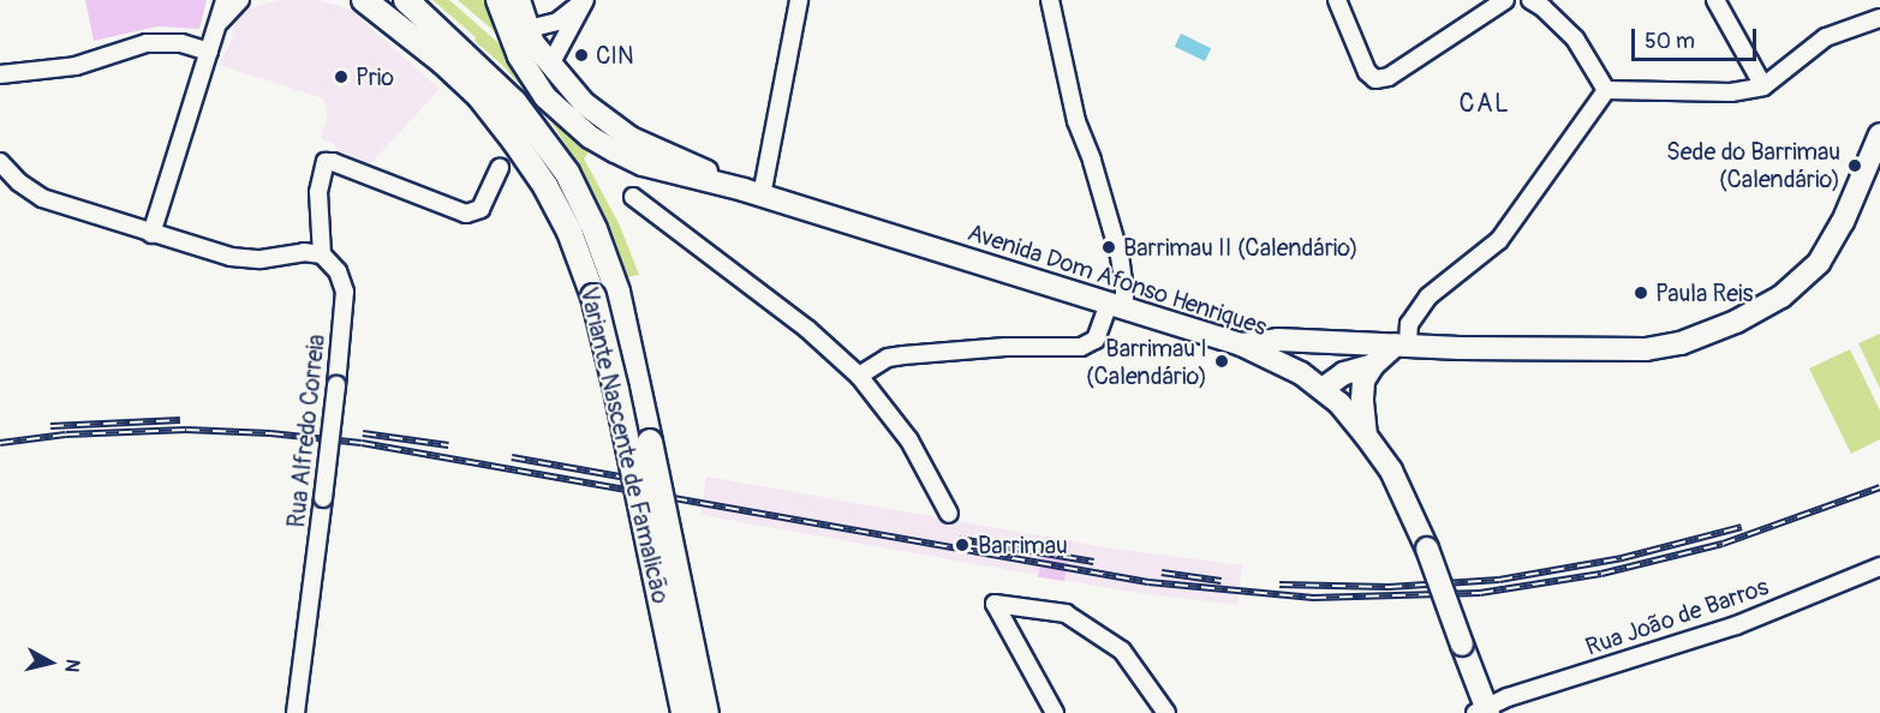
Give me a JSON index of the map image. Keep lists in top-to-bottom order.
{
  "streets": {
    "highway": ["Variante Nascente de Famalicão"],
    "main road": ["Avenida Dom Afonso Henriques"],
    "street": ["Rua Alfredo Correia", "Rua João de Barros"]
  },
  "crossings": [
    ["Avenida Dom Afonso Henriques", "Rua João de Barros"]
  ],
  "districts": ["CAL"],
  "places": [
    "CIN",
    "Prio",
    "Sede do Barrimau (Calendário)",
    "Barrimau II (Calendário)",
    "Paula Reis",
    "Barrimau I (Calendário)",
    "Barrimau"
  ],
  "scale_bar": "50 m",
  "north": "right"
}
